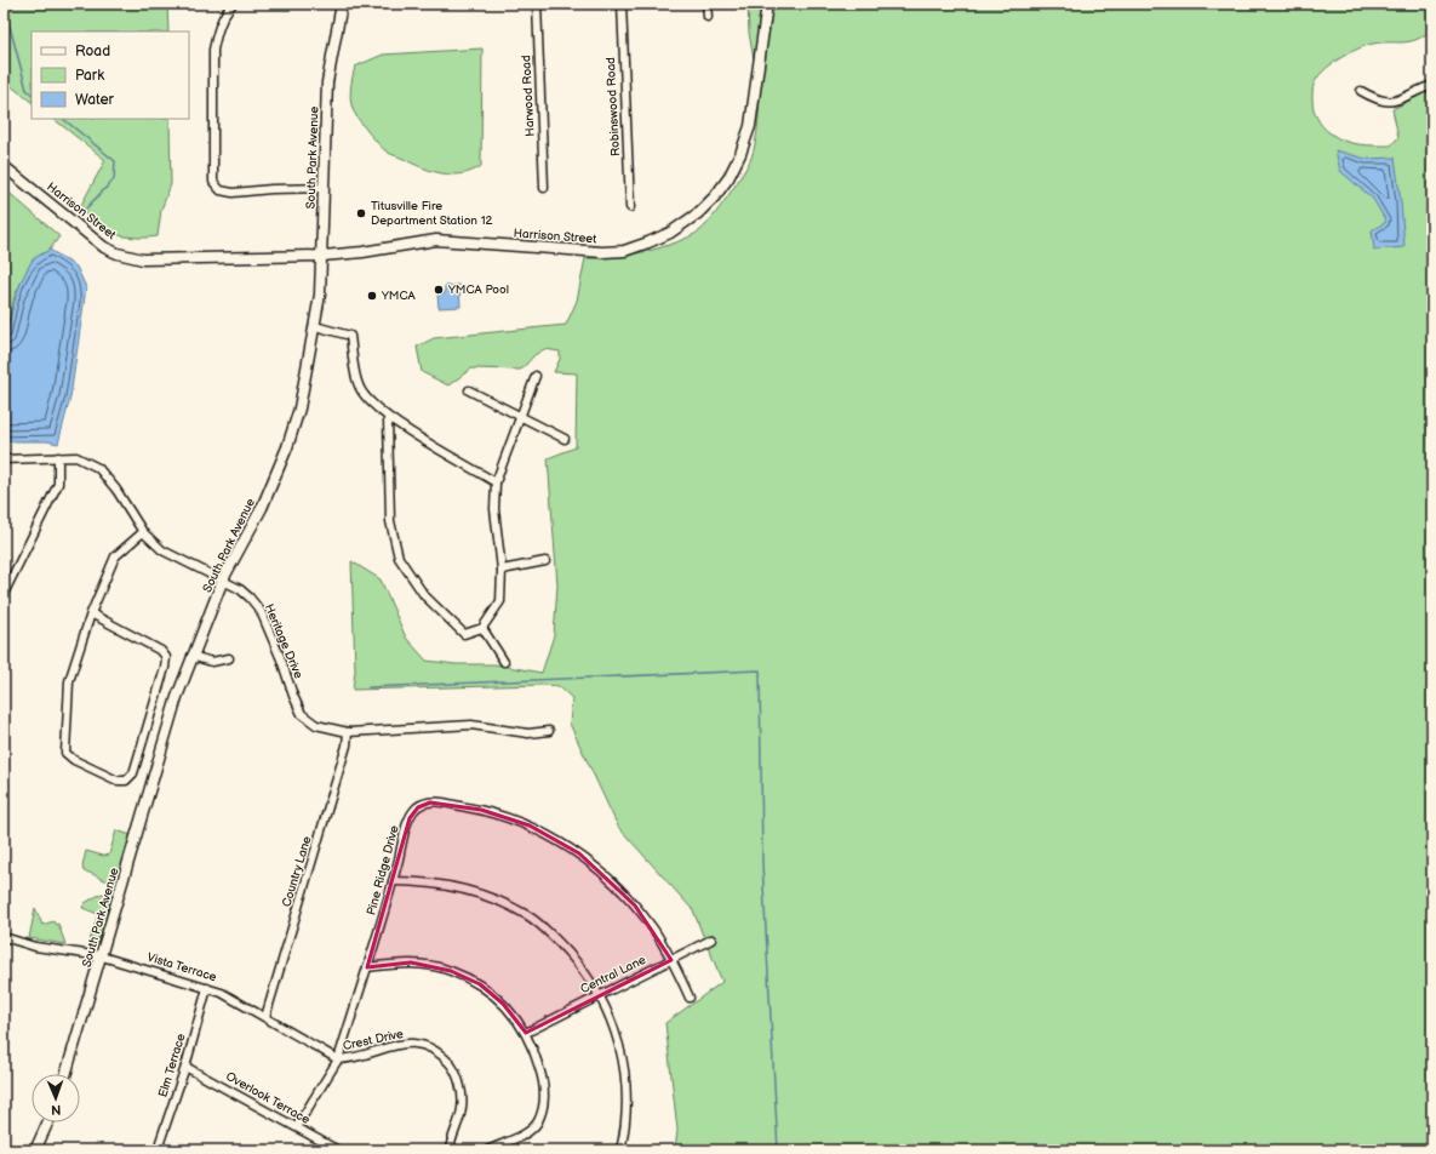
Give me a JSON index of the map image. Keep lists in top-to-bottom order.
{
  "streets": {
    "street": [
      "Harwood Road",
      "Robinswood Road",
      "South Park Avenue",
      "Harrison Street",
      "Heritage Drive",
      "Pine Ridge Drive",
      "Country Lane",
      "Vista Terrace",
      "Central Lane",
      "Crest Drive",
      "Elm Terrace",
      "Overlook Terrace"
    ]
  },
  "crossings": [
    ["South Park Avenue", "Harrison Street"],
    ["South Park Avenue", "Heritage Drive"],
    ["South Park Avenue", "Vista Terrace"],
    ["Heritage Drive", "Country Lane"],
    ["Pine Ridge Drive", "Vista Terrace"],
    ["Pine Ridge Drive", "Central Lane"],
    ["Pine Ridge Drive", "Crest Drive"],
    ["Country Lane", "Vista Terrace"],
    ["Vista Terrace", "Crest Drive"],
    ["Vista Terrace", "Elm Terrace"],
    ["Crest Drive", "Overlook Terrace"],
    ["Elm Terrace", "Overlook Terrace"]
  ],
  "places": ["Titusville Fire Department Station 12", "YMCA Pool", "YMCA"],
  "legend": ["Road", "Park", "Water"],
  "north": "bottom"
}
